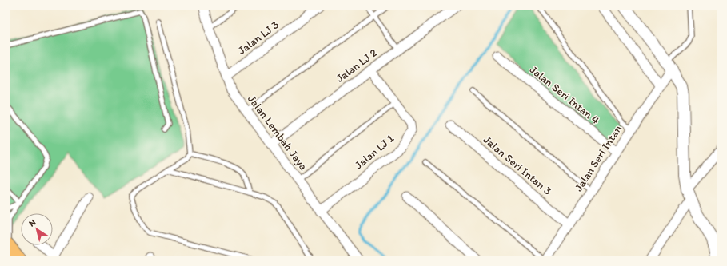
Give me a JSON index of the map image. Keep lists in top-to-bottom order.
{
  "streets": {
    "street": [
      "Jalan LJ 3",
      "Jalan LJ 2",
      "Jalan Seri Intan 4",
      "Jalan Lembah Jaya",
      "Jalan LJ 1",
      "Jalan Seri Intan",
      "Jalan Seri Intan 3"
    ]
  },
  "crossings": [
    ["Jalan LJ 3", "Jalan Lembah Jaya"],
    ["Jalan LJ 2", "Jalan Lembah Jaya"],
    ["Jalan LJ 2", "Jalan LJ 1"],
    ["Jalan Seri Intan 4", "Jalan Seri Intan"],
    ["Jalan Lembah Jaya", "Jalan LJ 1"],
    ["Jalan Seri Intan", "Jalan Seri Intan 3"]
  ],
  "north": "top left"
}
